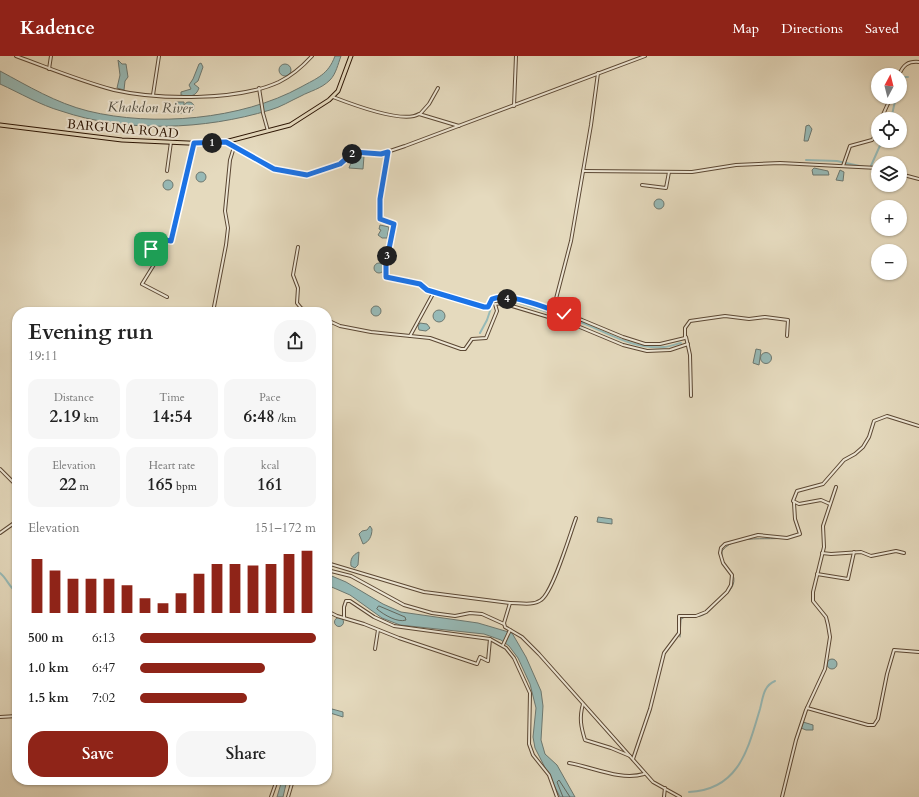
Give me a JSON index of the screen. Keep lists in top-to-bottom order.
{
  "streets": {
    "main road": ["BARGUNA ROAD"]
  },
  "water": ["Khakdon River"],
  "north": "top",
  "page": {
    "header": "Kadence",
    "nav": ["Map", "Directions", "Saved"],
    "map_buttons": ["+", "−"],
    "pins": [
      "1",
      "2",
      "3",
      "4"
    ],
    "heading": ["Evening run", "19:11"],
    "stats": [
      ["Distance", "2.19 km"],
      ["Time", "14:54"],
      ["Pace", "6:48 /km"],
      ["Elevation", "22 m"],
      ["Heart rate", "165 bpm"],
      ["kcal", "161"]
    ],
    "chart": ["Elevation", "151–172 m"],
    "list": [
      {
        "name": "500 m",
        "note": "6:13"
      },
      {
        "name": "1.0 km",
        "note": "6:47"
      },
      {
        "name": "1.5 km",
        "note": "7:02"
      }
    ],
    "buttons": ["Save", "Share"]
  }
}
